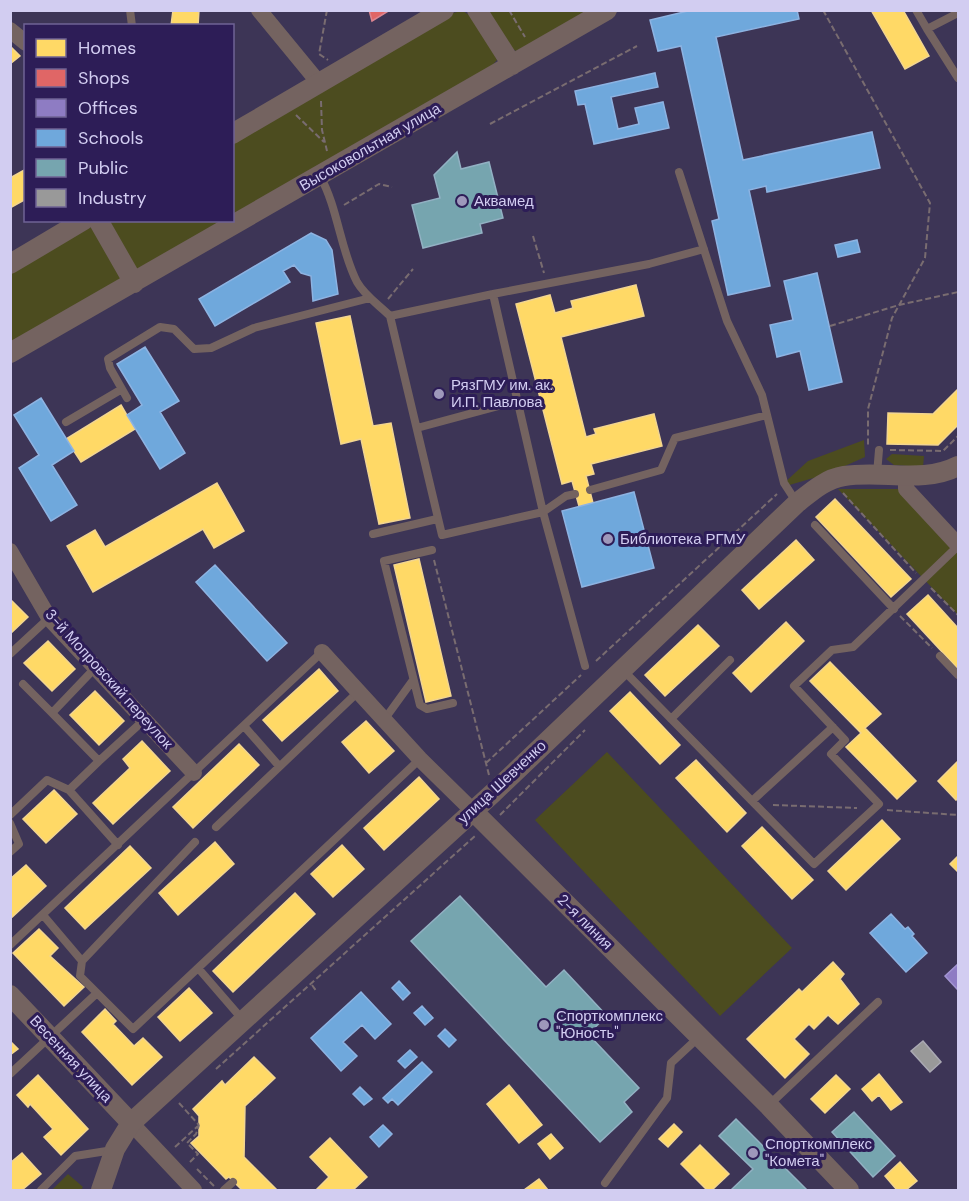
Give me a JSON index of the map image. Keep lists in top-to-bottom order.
{
  "streets": {
    "street": [
      "Высоковольтная улица",
      "3-й Мопровский переулок",
      "улица Шевченко",
      "2-я линия",
      "Весенняя улица"
    ]
  },
  "crossings": [
    ["улица Шевченко", "2-я линия"],
    ["улица Шевченко", "Весенняя улица"]
  ],
  "places": [
    "Аквамед",
    "РязГМУ им. ак. И.П. Павлова",
    "Библиотека РГМУ",
    "Спорткомплекс \"Юность\"",
    "Спорткомплекс \"Комета\""
  ],
  "legend": [
    "Homes",
    "Shops",
    "Offices",
    "Schools",
    "Public",
    "Industry"
  ]
}
